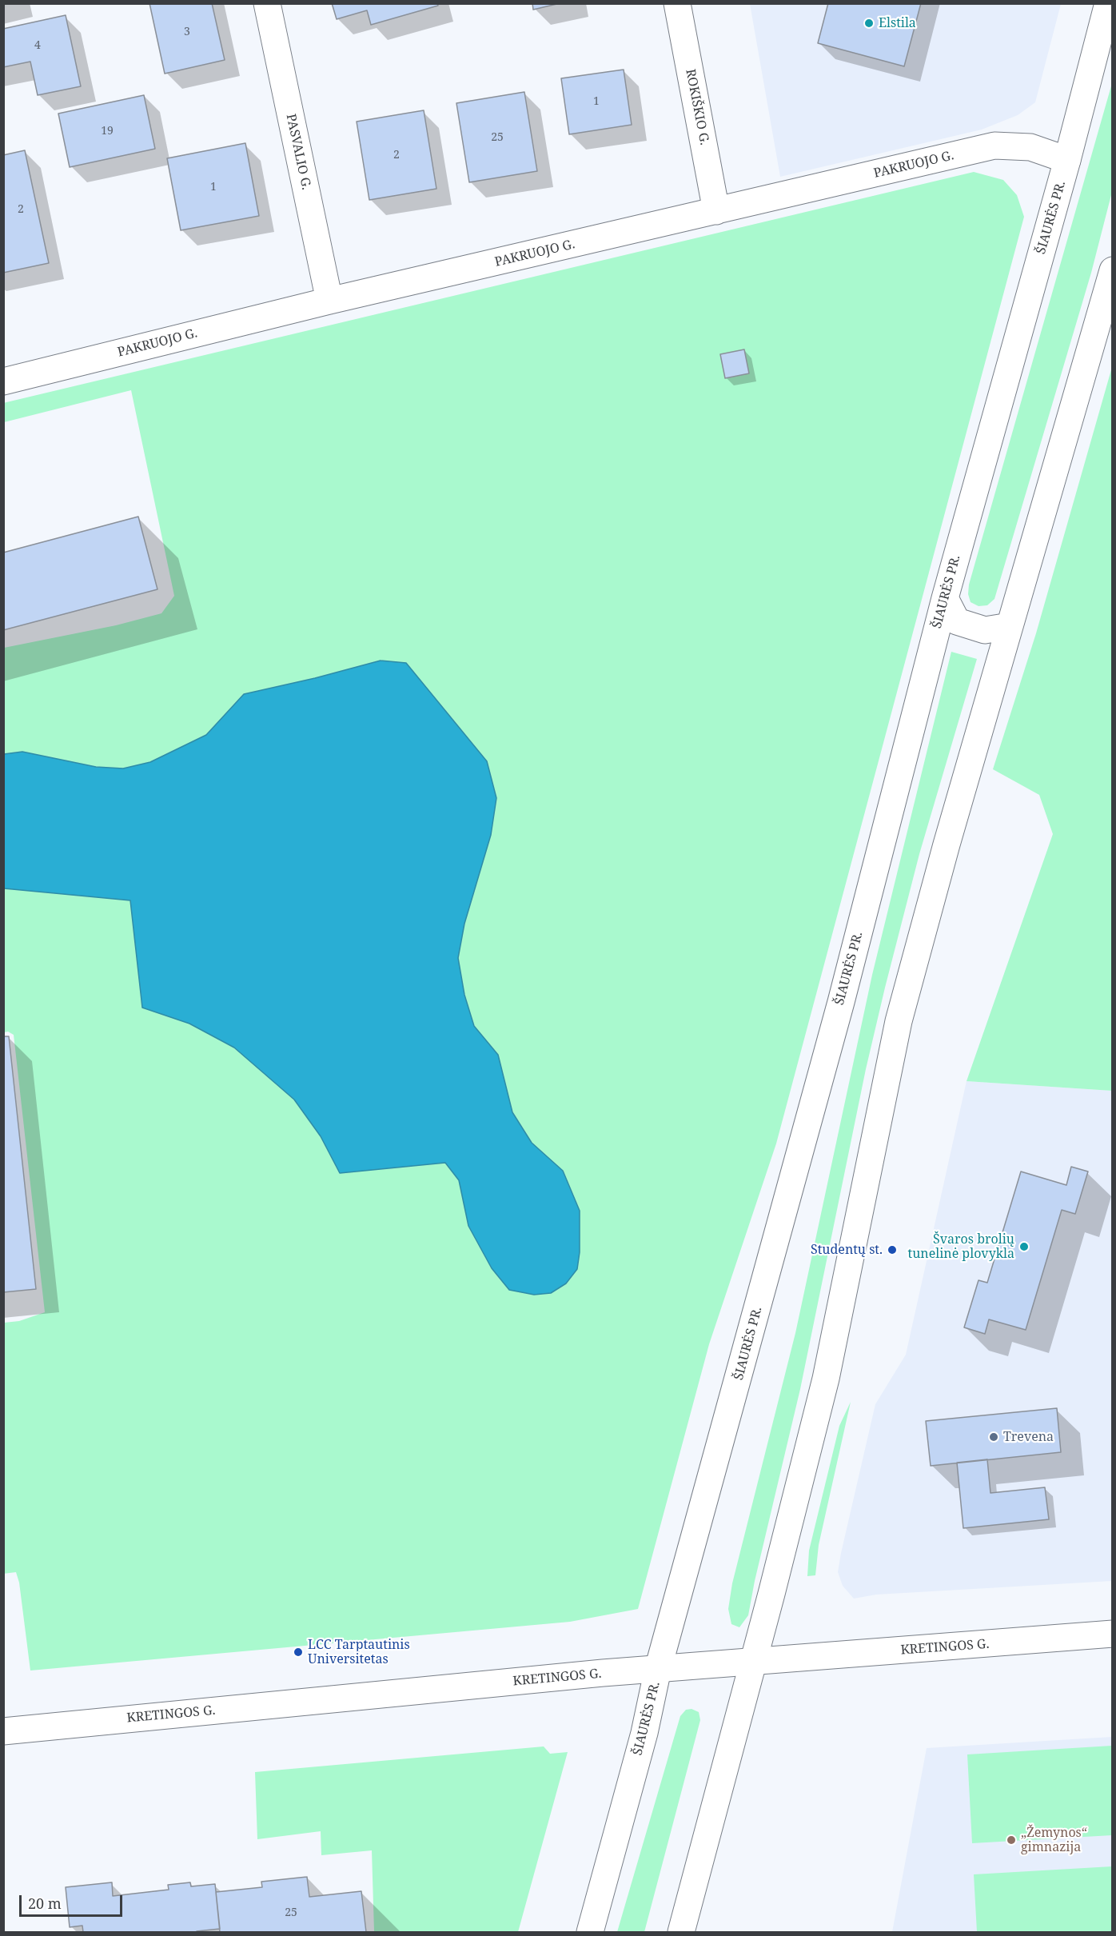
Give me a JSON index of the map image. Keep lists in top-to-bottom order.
{
  "streets": {
    "main road": [
      "ROKIŠKIO G.",
      "PASVALIO G.",
      "PAKRUOJO G.",
      "ŠIAURĖS PR.",
      "KRETINGOS G."
    ]
  },
  "crossings": [
    ["ROKIŠKIO G.", "PAKRUOJO G."],
    ["PASVALIO G.", "PAKRUOJO G."],
    ["PAKRUOJO G.", "ŠIAURĖS PR."],
    ["ŠIAURĖS PR.", "KRETINGOS G."]
  ],
  "places": [
    "Elstila",
    "Švaros brolių tunelinė plovykla",
    "Studentų st.",
    "Trevena",
    "LCC Tarptautinis Universitetas",
    "„Žemynos“ gimnazija"
  ],
  "house_numbers": [
    "3",
    "4",
    "1",
    "19",
    "25",
    "2",
    "1",
    "2",
    "25"
  ],
  "scale_bar": "20 m"
}
